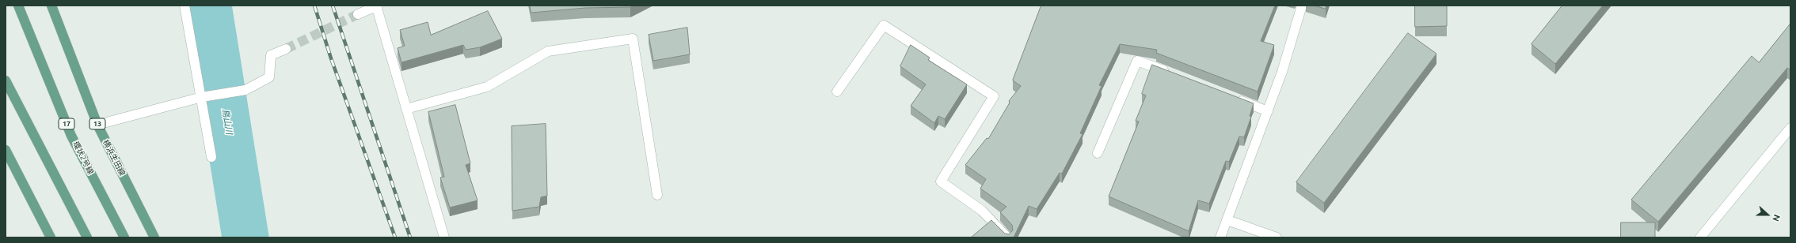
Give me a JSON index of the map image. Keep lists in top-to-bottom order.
{
  "streets": {
    "main road": [
      "17",
      "13",
      "環状2号線",
      "横浜生田線"
    ]
  },
  "water": ["鳥山川"],
  "north": "right"
}
